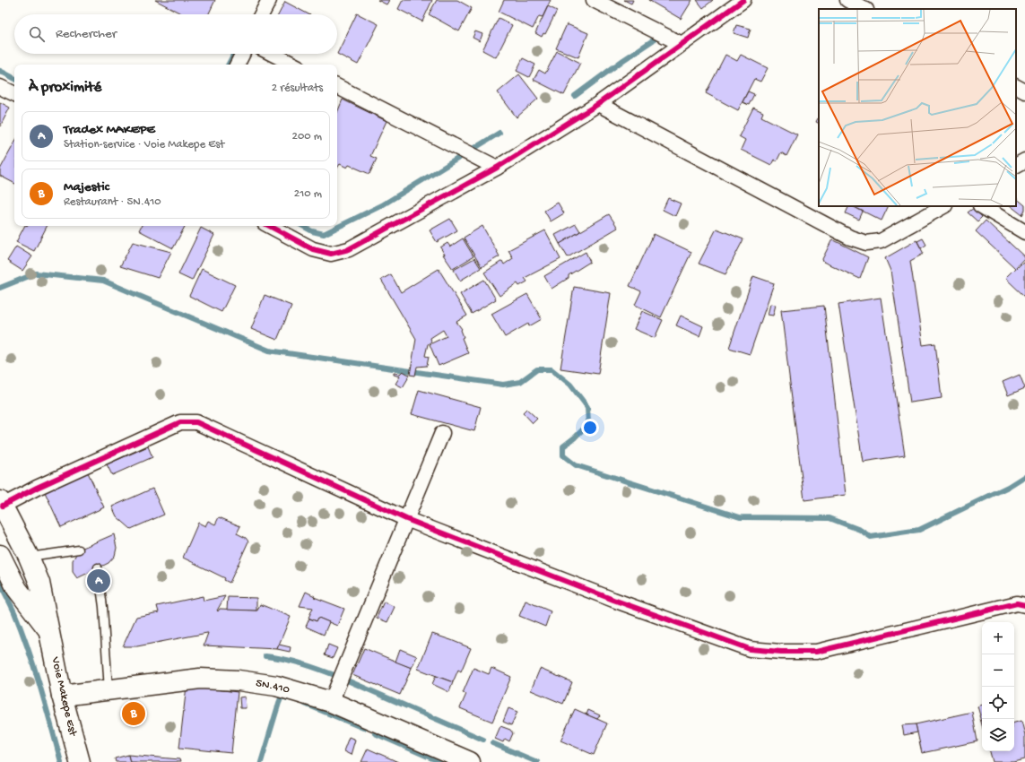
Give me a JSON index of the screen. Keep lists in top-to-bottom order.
{
  "streets": {
    "street": ["5N.410", "Voie Makepe Est"]
  },
  "crossings": [
    ["5N.410", "Voie Makepe Est"]
  ],
  "page": {
    "search": "Rechercher",
    "heading": ["À proximité", "2 résultats"],
    "list": [
      {
        "mark": "A",
        "name": "Tradex MAKEPE",
        "note": "Station-service · Voie Makepe Est",
        "value": "200 m"
      },
      {
        "mark": "B",
        "name": "Majestic",
        "note": "Restaurant · 5N.410",
        "value": "210 m"
      }
    ],
    "pins": ["A", "B"],
    "map_buttons": ["+", "−"]
  }
}
